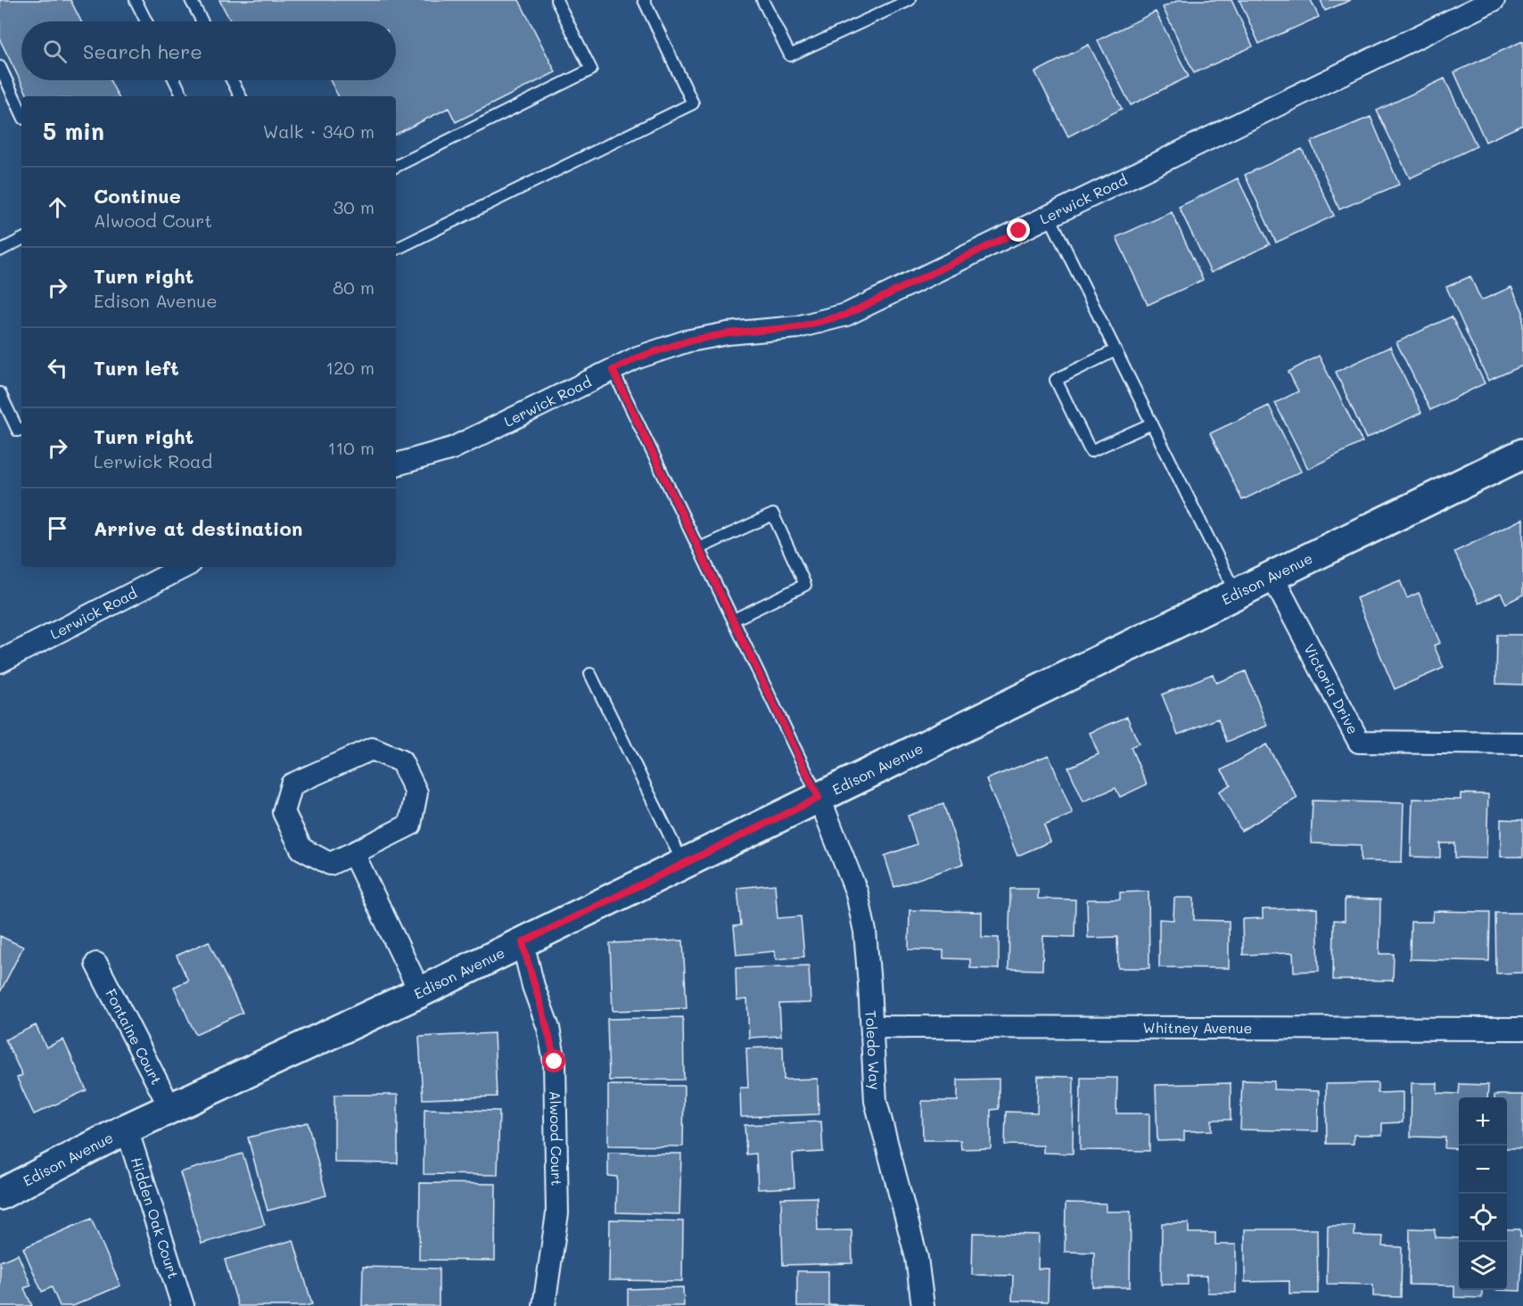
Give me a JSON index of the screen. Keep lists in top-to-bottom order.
{
  "streets": {
    "street": [
      "Lerwick Road",
      "Edison Avenue",
      "Victoria Drive",
      "Whitney Avenue",
      "Fontaine Court",
      "Toledo Way",
      "Alwood Court",
      "Hidden Oak Court"
    ]
  },
  "crossings": [
    ["Edison Avenue", "Victoria Drive"],
    ["Edison Avenue", "Fontaine Court"],
    ["Edison Avenue", "Toledo Way"],
    ["Edison Avenue", "Alwood Court"],
    ["Edison Avenue", "Hidden Oak Court"],
    ["Whitney Avenue", "Toledo Way"]
  ],
  "page": {
    "search": "Search here",
    "heading": ["5 min", "Walk · 340 m"],
    "list": [
      ["Continue", "Alwood Court", "30 m"],
      ["Turn right", "Edison Avenue", "80 m"],
      ["Turn left", "120 m"],
      ["Turn right", "Lerwick Road", "110 m"],
      "Arrive at destination"
    ],
    "map_buttons": ["+", "−"]
  }
}
